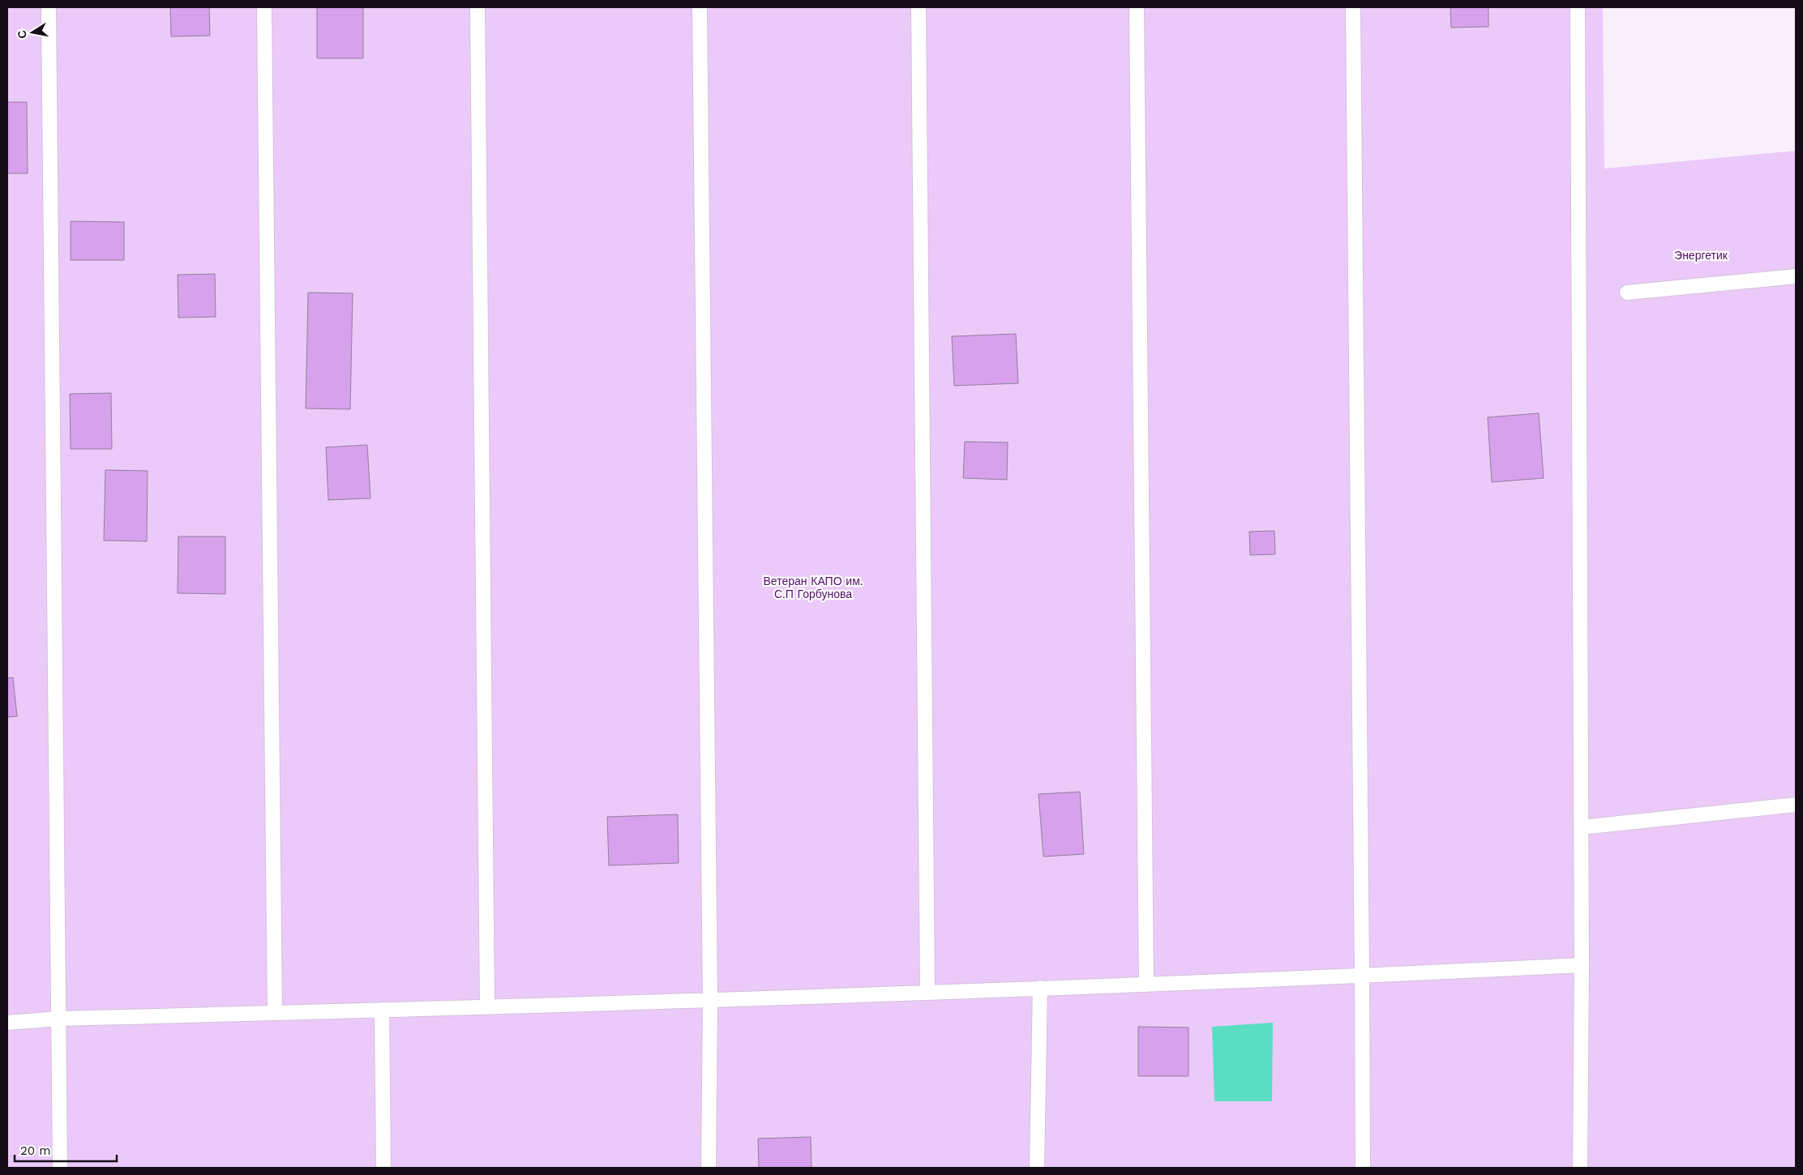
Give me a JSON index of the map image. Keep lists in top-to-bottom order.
{
  "parks": ["Энергетик", "Ветеран КАПО им. С.П Горбунова"],
  "scale_bar": "20 m",
  "north": "left"
}
